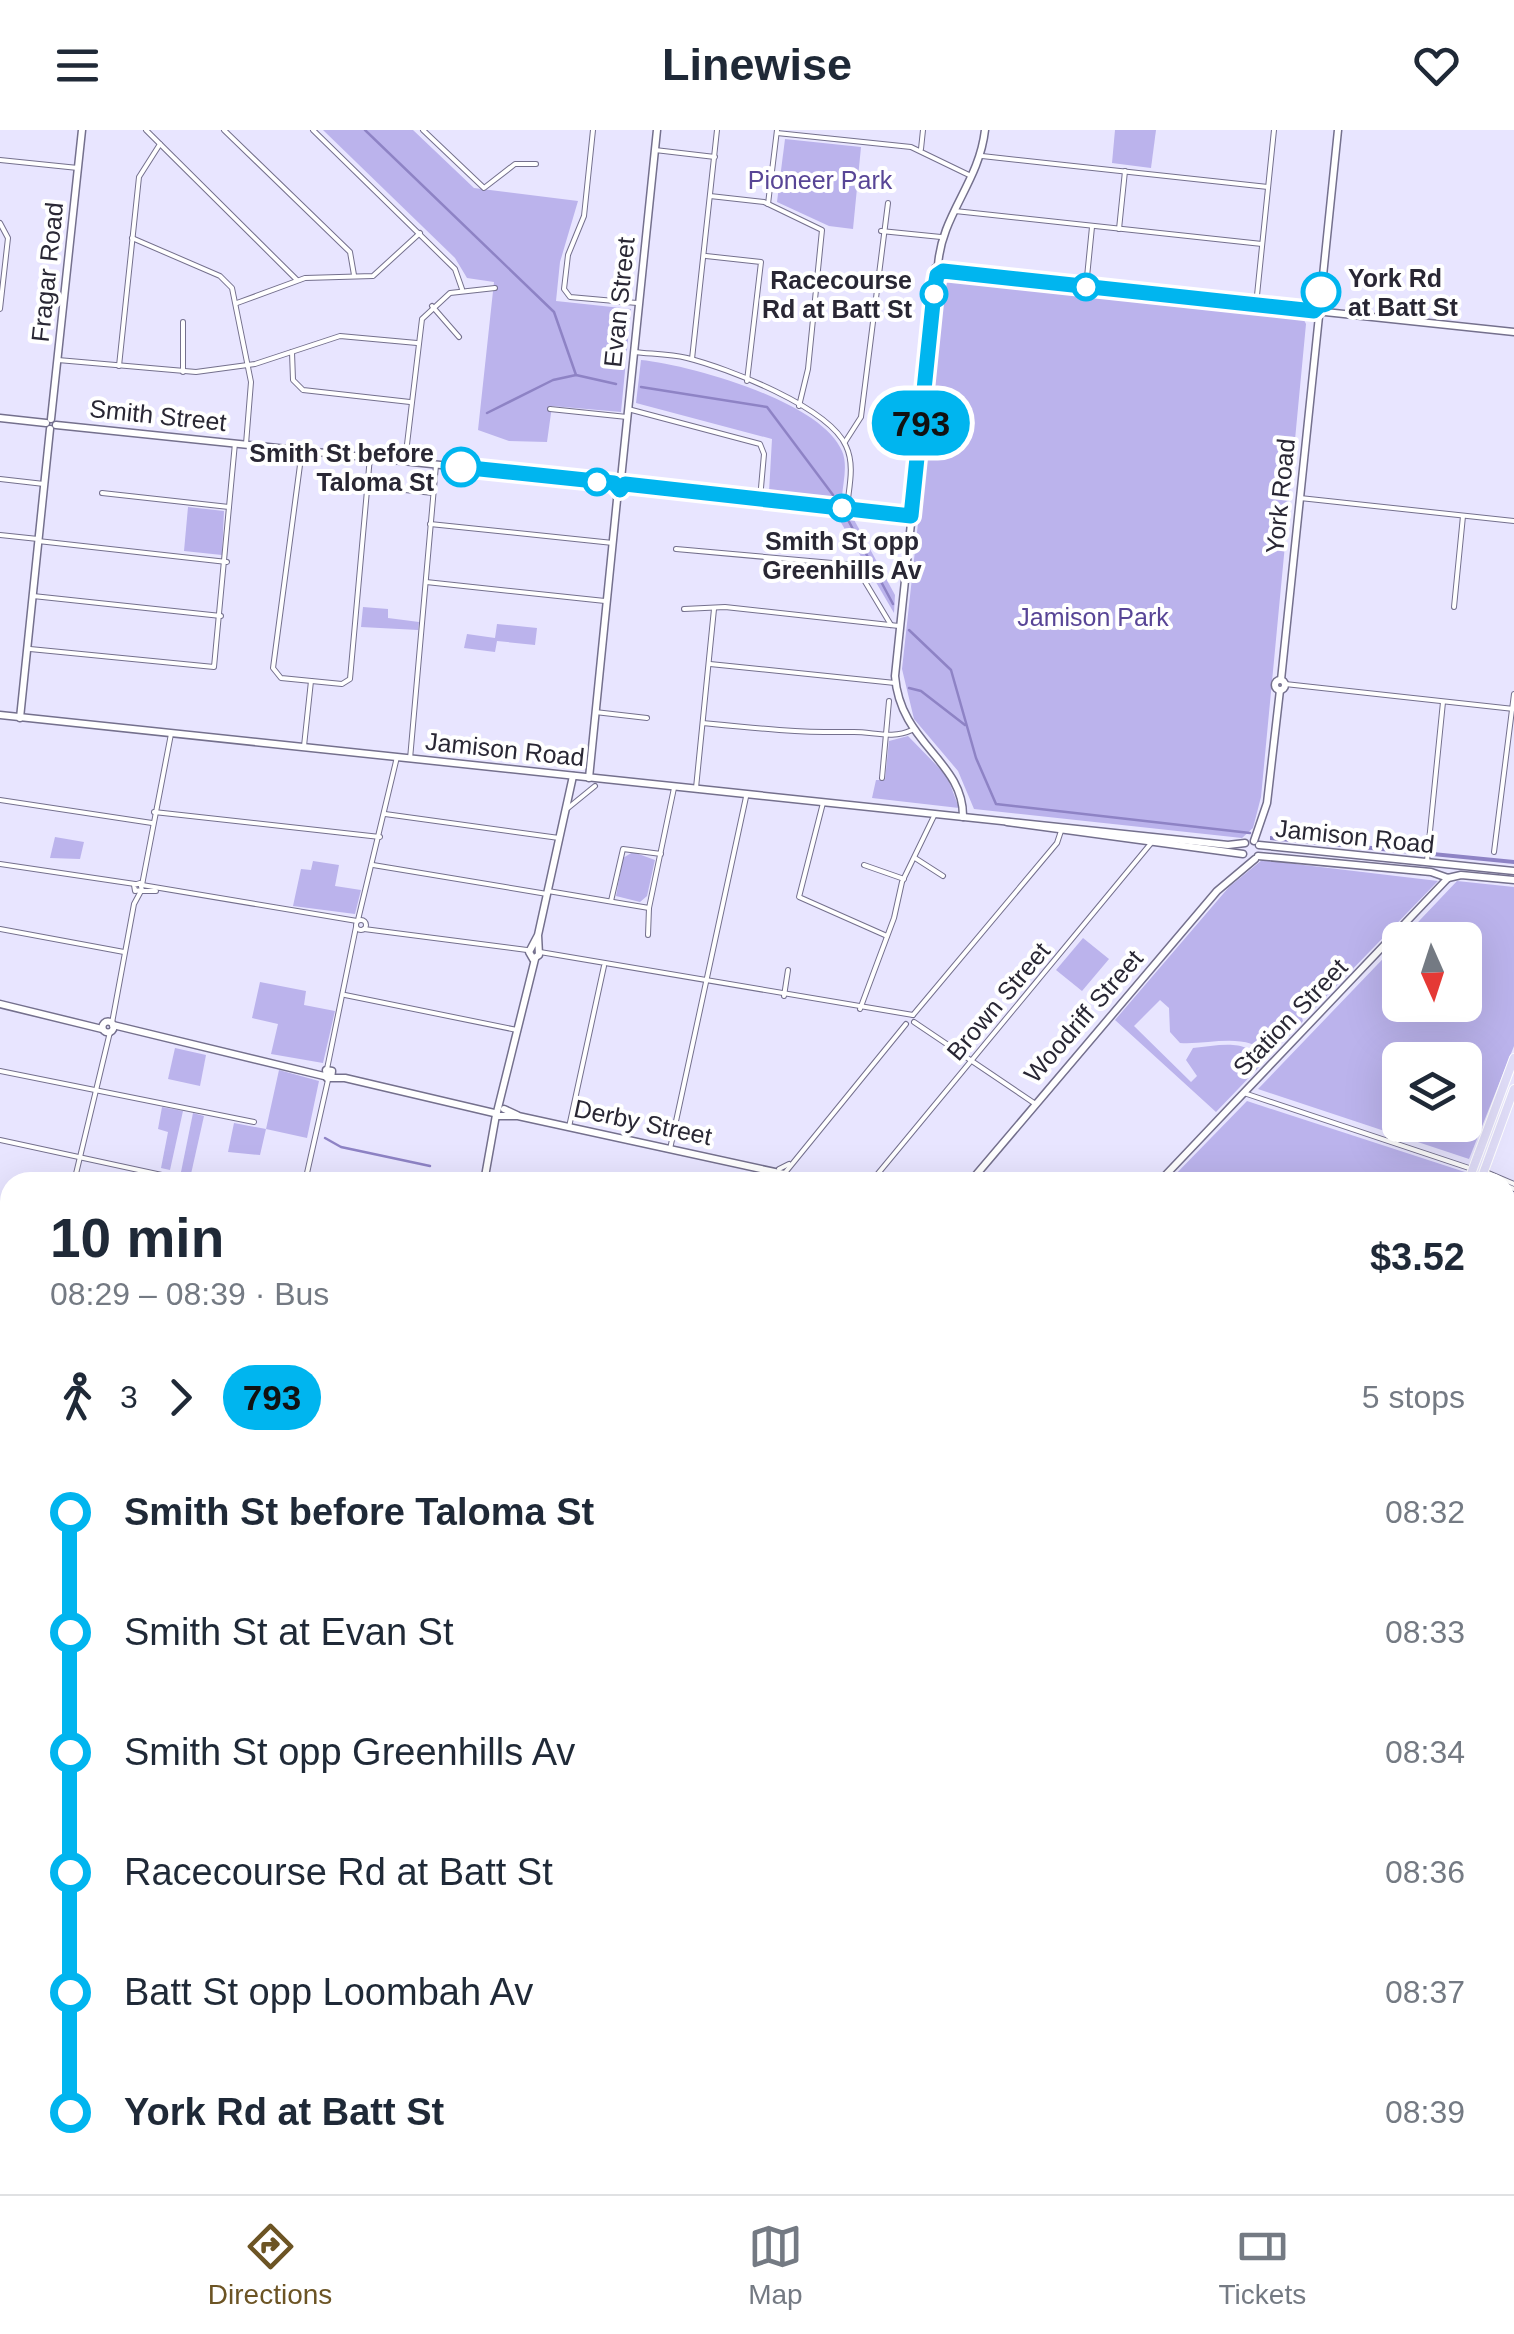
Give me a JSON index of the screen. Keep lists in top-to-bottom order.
{
  "streets": {
    "street": [
      "Fragar Road",
      "Evan Street",
      "Smith Street",
      "York Road",
      "Jamison Road",
      "Brown Street",
      "Woodriff Street",
      "Station Street",
      "Derby Street"
    ]
  },
  "crossings": [
    ["Fragar Road", "Smith Street"],
    ["Fragar Road", "Jamison Road"],
    ["Evan Street", "Smith Street"],
    ["Evan Street", "Jamison Road"],
    ["York Road", "Jamison Road"],
    ["Jamison Road", "Brown Street"],
    ["Jamison Road", "Woodriff Street"],
    ["Jamison Road", "Station Street"]
  ],
  "parks": ["Pioneer Park", "Jamison Park"],
  "places": [
    "York Rd at Batt St",
    "Racecourse Rd at Batt St",
    "Smith St before Taloma St",
    "Smith St opp Greenhills Av"
  ],
  "lines": ["bus line 793"],
  "north": "bottom",
  "page": {
    "header": "Linewise",
    "on_map": "793",
    "heading": ["10 min", "08:29 – 08:39 · Bus", "$3.52"],
    "legs": ["3", "793", "5 stops"],
    "list": [
      {
        "name": "Smith St before Taloma St",
        "value": "08:32"
      },
      {
        "name": "Smith St at Evan St",
        "value": "08:33"
      },
      {
        "name": "Smith St opp Greenhills Av",
        "value": "08:34"
      },
      {
        "name": "Racecourse Rd at Batt St",
        "value": "08:36"
      },
      {
        "name": "Batt St opp Loombah Av",
        "value": "08:37"
      },
      {
        "name": "York Rd at Batt St",
        "value": "08:39"
      }
    ],
    "tabs": ["Directions", "Map", "Tickets"]
  }
}
